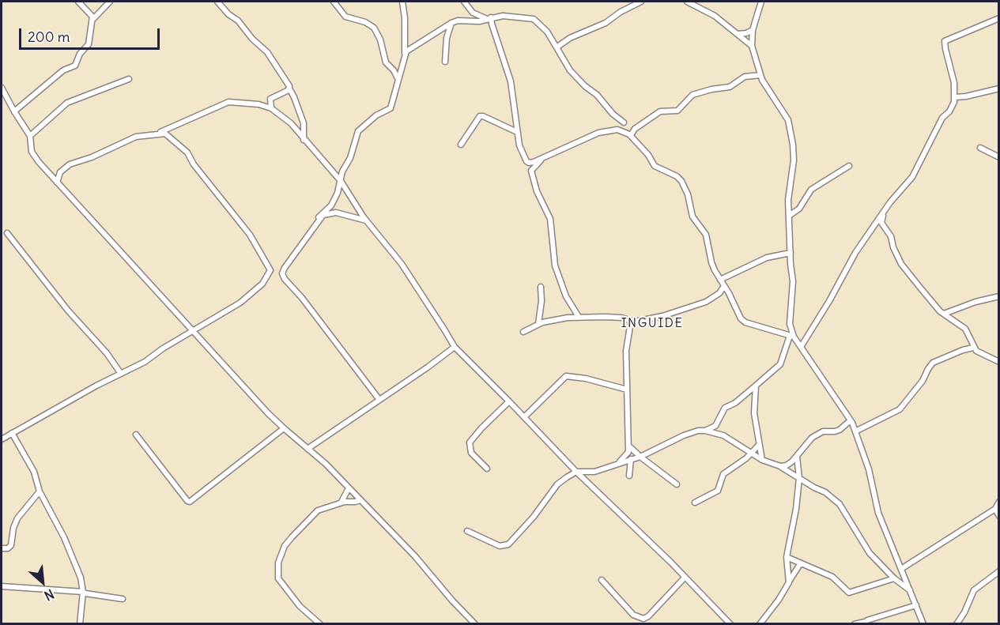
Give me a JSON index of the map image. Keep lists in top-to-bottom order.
{
  "districts": ["INGUIDE"],
  "scale_bar": "200 m",
  "north": "bottom right"
}
